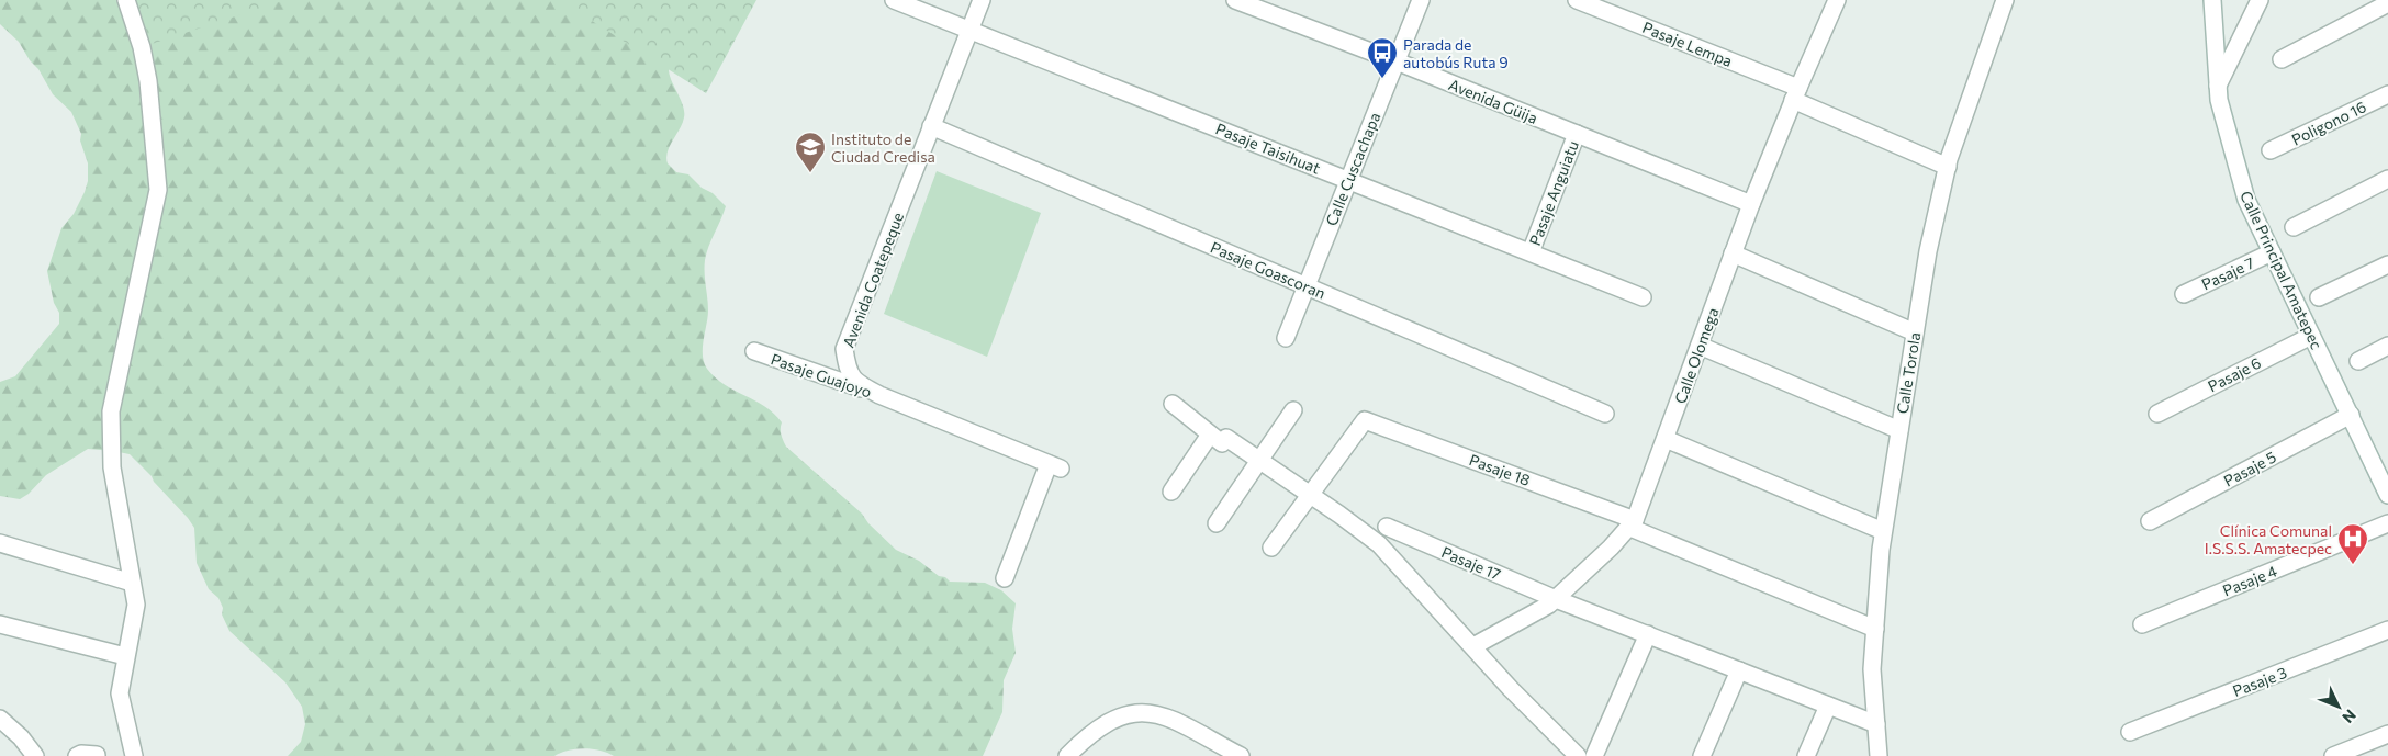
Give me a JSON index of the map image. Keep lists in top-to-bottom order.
{
  "streets": {
    "street": [
      "Pasaje Lempa",
      "Avenida Güija",
      "Poligono 16",
      "Pasaje Taisihuat",
      "Calle Cuscachapa",
      "Pasaje Anguiatu",
      "Pasaje Goascoran",
      "Calle Principal Amatepec",
      "Pasaje 7",
      "Avenida Coatepeque",
      "Calle Olomega",
      "Calle Torola",
      "Pasaje 6",
      "Pasaje Guajoyo",
      "Pasaje 5",
      "Pasaje 18",
      "Pasaje 17",
      "Pasaje 4",
      "Pasaje 3"
    ]
  },
  "crossings": [
    ["Pasaje Lempa", "Calle Olomega"],
    ["Pasaje Lempa", "Calle Torola"],
    ["Avenida Güija", "Calle Cuscachapa"],
    ["Avenida Güija", "Pasaje Anguiatu"],
    ["Avenida Güija", "Calle Olomega"],
    ["Pasaje Taisihuat", "Calle Cuscachapa"],
    ["Pasaje Taisihuat", "Pasaje Anguiatu"],
    ["Pasaje Taisihuat", "Avenida Coatepeque"],
    ["Calle Cuscachapa", "Pasaje Goascoran"],
    ["Pasaje Goascoran", "Avenida Coatepeque"],
    ["Calle Principal Amatepec", "Pasaje 7"],
    ["Calle Principal Amatepec", "Pasaje 6"],
    ["Calle Principal Amatepec", "Pasaje 5"],
    ["Avenida Coatepeque", "Pasaje Guajoyo"],
    ["Calle Olomega", "Pasaje 18"],
    ["Calle Olomega", "Pasaje 17"],
    ["Calle Torola", "Pasaje 18"],
    ["Calle Torola", "Pasaje 17"]
  ],
  "places": {
    "bus stop": ["Parada de autobús Ruta 9"],
    "school or university": ["Instituto de Ciudad Credisa"],
    "hospital": ["Clínica Comunal I.S.S.S. Amatecpec"]
  },
  "north": "bottom right"
}
